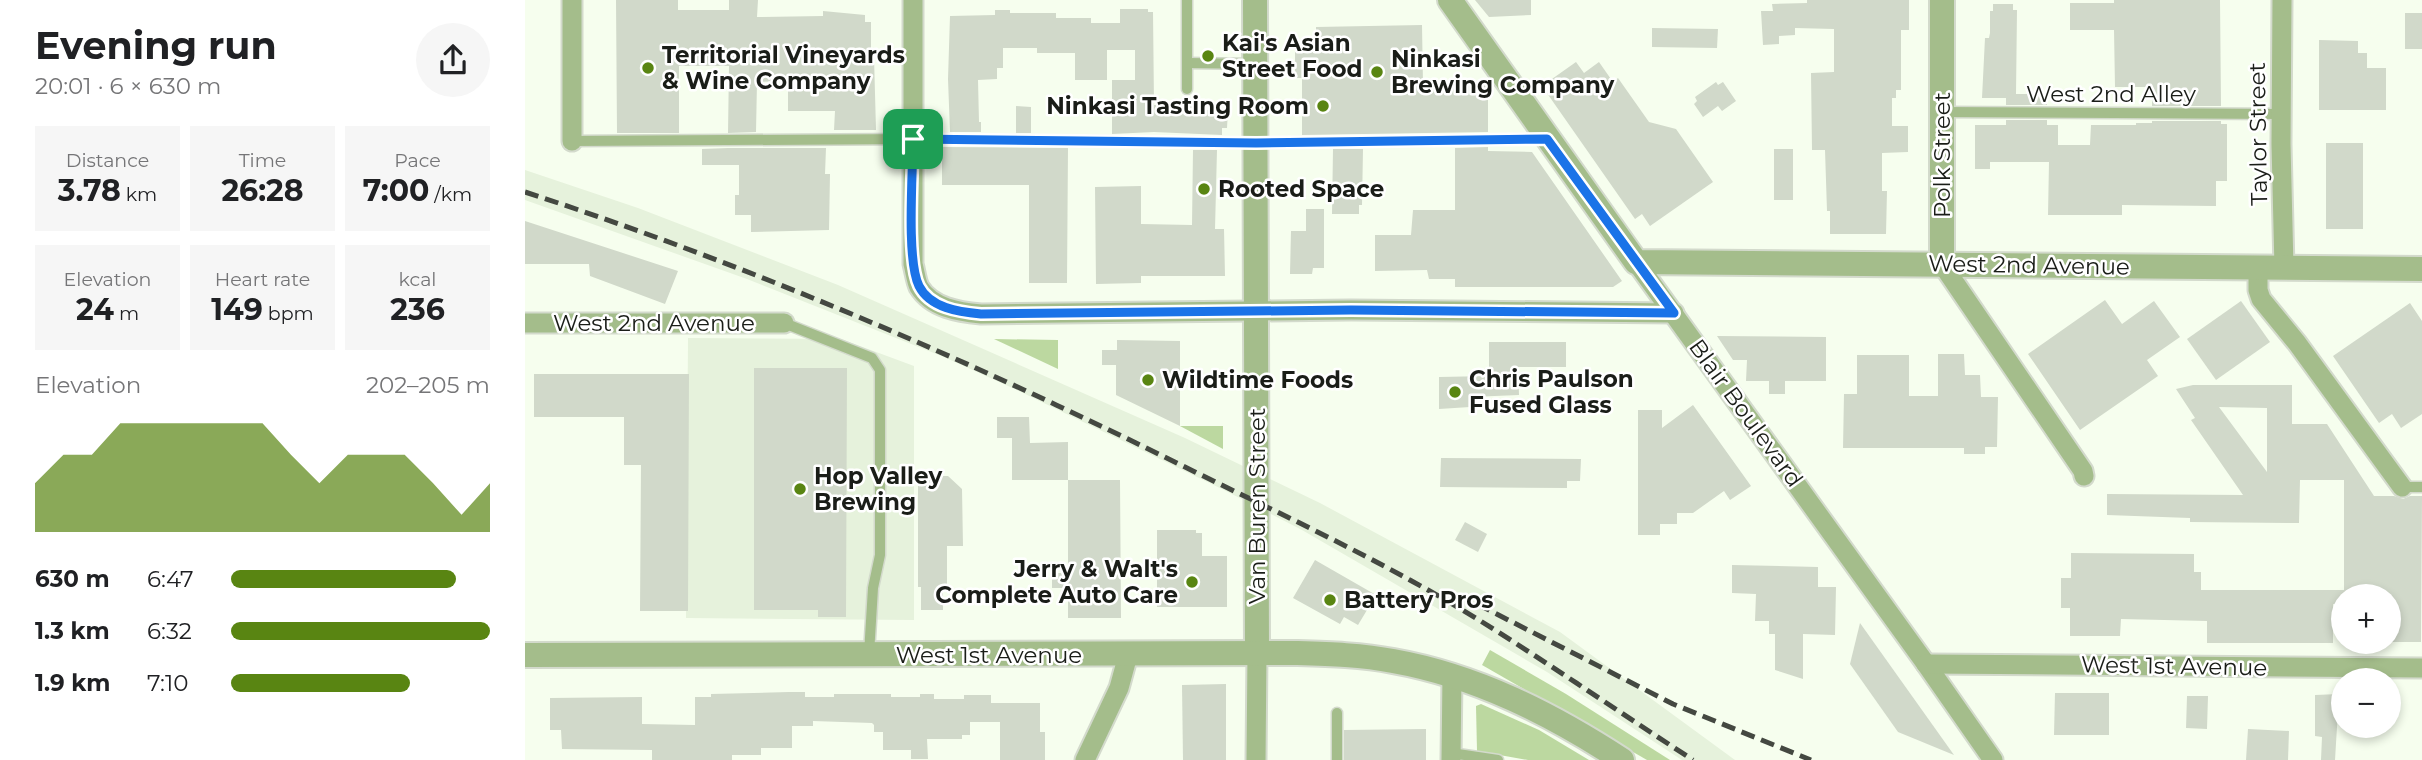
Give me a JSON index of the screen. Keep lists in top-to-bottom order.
{
  "streets": {
    "street": [
      "Taylor Street",
      "Polk Street",
      "West 2nd Avenue",
      "Blair Boulevard",
      "Van Buren Street",
      "West 1st Avenue"
    ],
    "lane": ["West 2nd Alley"]
  },
  "crossings": [
    ["West 2nd Alley", "Taylor Street"],
    ["West 2nd Alley", "Polk Street"],
    ["Taylor Street", "West 2nd Avenue"],
    ["Polk Street", "West 2nd Avenue"],
    ["West 2nd Avenue", "Blair Boulevard"],
    ["Blair Boulevard", "West 1st Avenue"],
    ["Van Buren Street", "West 1st Avenue"]
  ],
  "places": [
    "Kai's Asian Street Food",
    "Territorial Vineyards & Wine Company",
    "Ninkasi Brewing Company",
    "Ninkasi Tasting Room",
    "Rooted Space",
    "Wildtime Foods",
    "Chris Paulson Fused Glass",
    "Hop Valley Brewing",
    "Jerry & Walt's Complete Auto Care",
    "Battery Pros"
  ],
  "page": {
    "heading": ["Evening run", "20:01 · 6 × 630 m"],
    "stats": [
      ["Distance", "3.78 km"],
      ["Time", "26:28"],
      ["Pace", "7:00 /km"],
      ["Elevation", "24 m"],
      ["Heart rate", "149 bpm"],
      ["kcal", "236"]
    ],
    "chart": ["Elevation", "202–205 m"],
    "list": [
      {
        "name": "630 m",
        "note": "6:47"
      },
      {
        "name": "1.3 km",
        "note": "6:32"
      },
      {
        "name": "1.9 km",
        "note": "7:10"
      }
    ],
    "map_buttons": ["+", "−"]
  }
}
